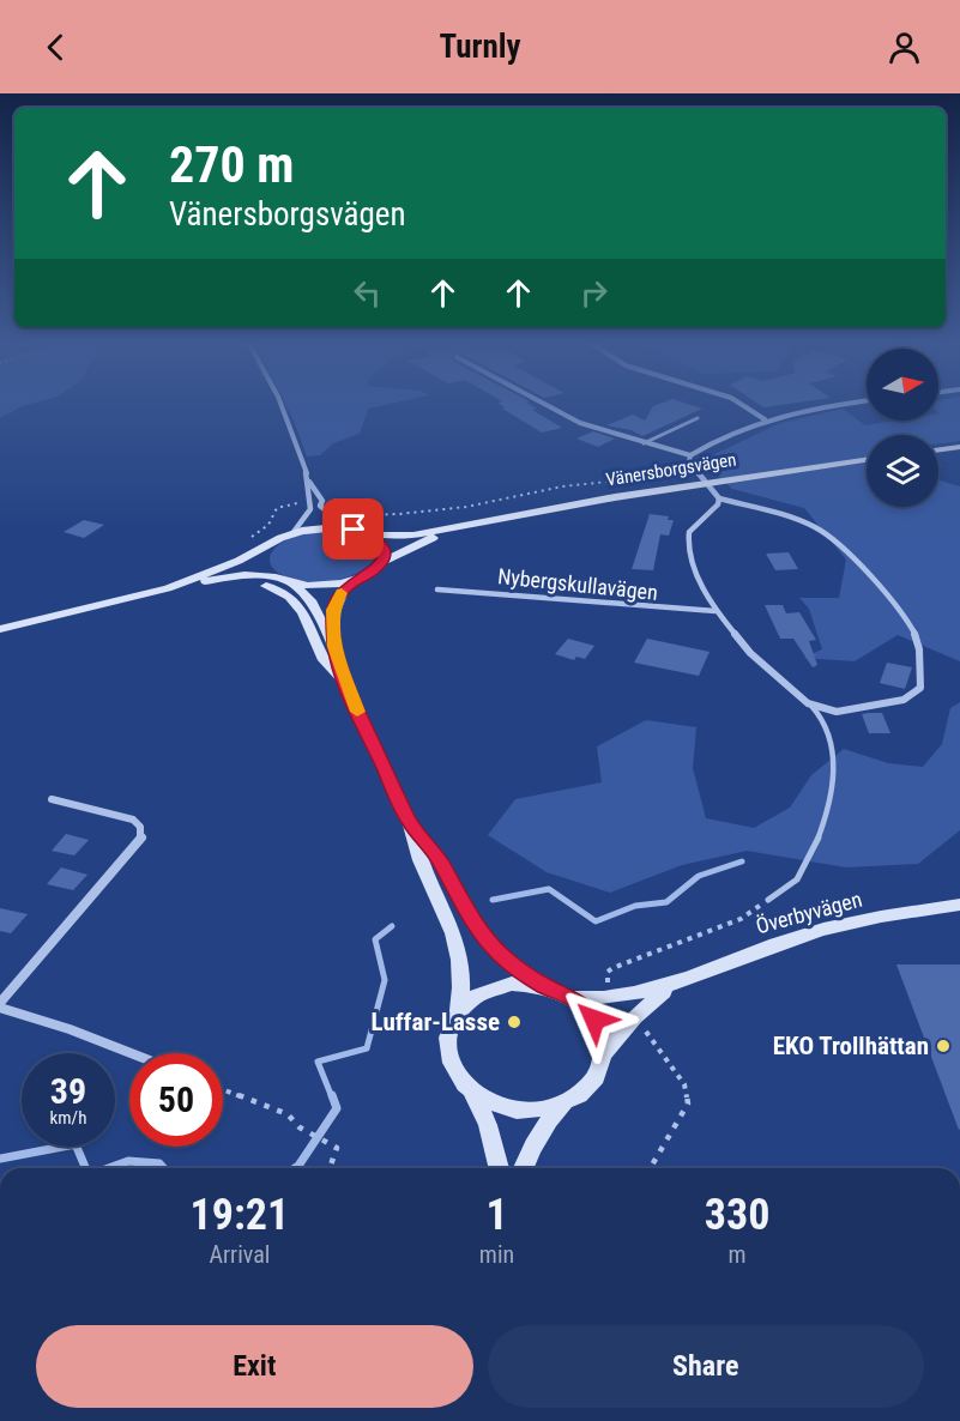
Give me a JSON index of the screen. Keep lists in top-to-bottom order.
{
  "streets": {
    "main road": ["Vänersborgsvägen", "Överbyvägen"],
    "street": ["Nybergskullavägen"]
  },
  "crossings": [
    ["Vänersborgsvägen", "Överbyvägen"]
  ],
  "places": ["Luffar-Lasse", "EKO Trollhättan"],
  "north": "right",
  "page": {
    "header": "Turnly",
    "turn": ["270 m", "Vänersborgsvägen"],
    "speed": "39 km/h",
    "limit": "50",
    "eta": [
      "19:21",
      "Arrival",
      "1",
      "min",
      "330",
      "m"
    ],
    "buttons": ["Exit", "Share"]
  }
}
